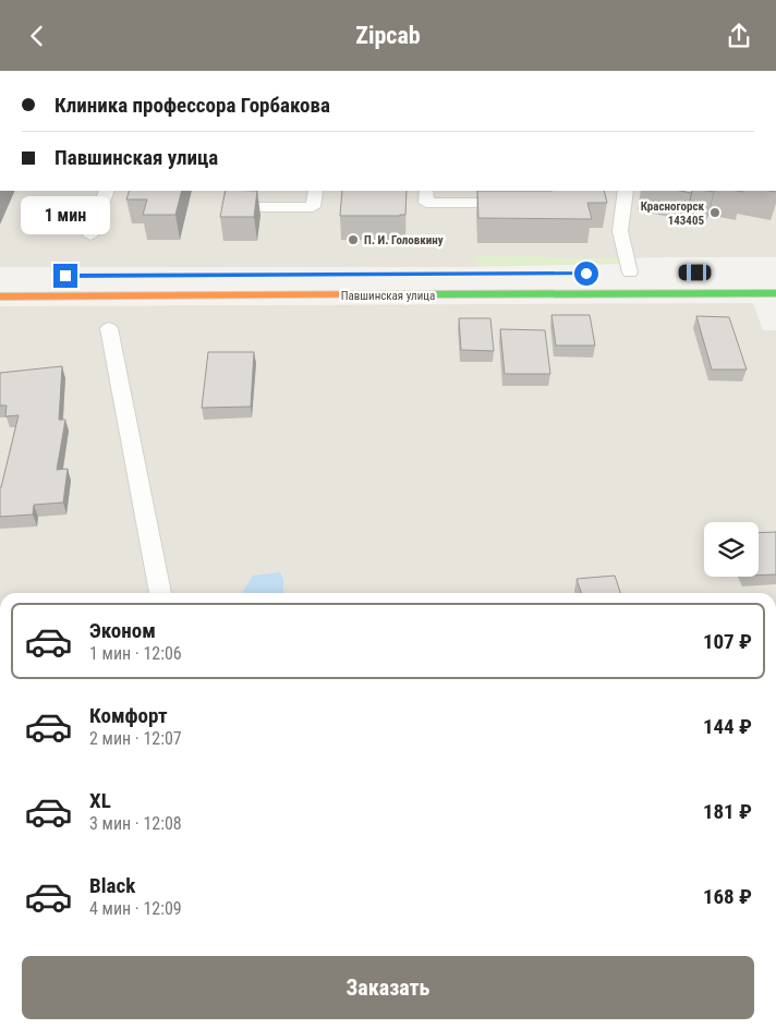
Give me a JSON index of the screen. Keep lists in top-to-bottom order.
{
  "streets": {
    "main road": ["Павшинская улица"]
  },
  "places": ["Красногорск 143405", "П. И. Головкину"],
  "page": {
    "header": "Zipcab",
    "banner": ["Клиника профессора Горбакова", "Павшинская улица"],
    "bubble": "1 мин",
    "list": [
      {
        "name": "Эконом",
        "note": "1 мин · 12:06",
        "value": "107 ₽"
      },
      {
        "name": "Комфорт",
        "note": "2 мин · 12:07",
        "value": "144 ₽"
      },
      {
        "name": "XL",
        "note": "3 мин · 12:08",
        "value": "181 ₽"
      },
      {
        "name": "Black",
        "note": "4 мин · 12:09",
        "value": "168 ₽"
      }
    ],
    "buttons": "Заказать"
  }
}
